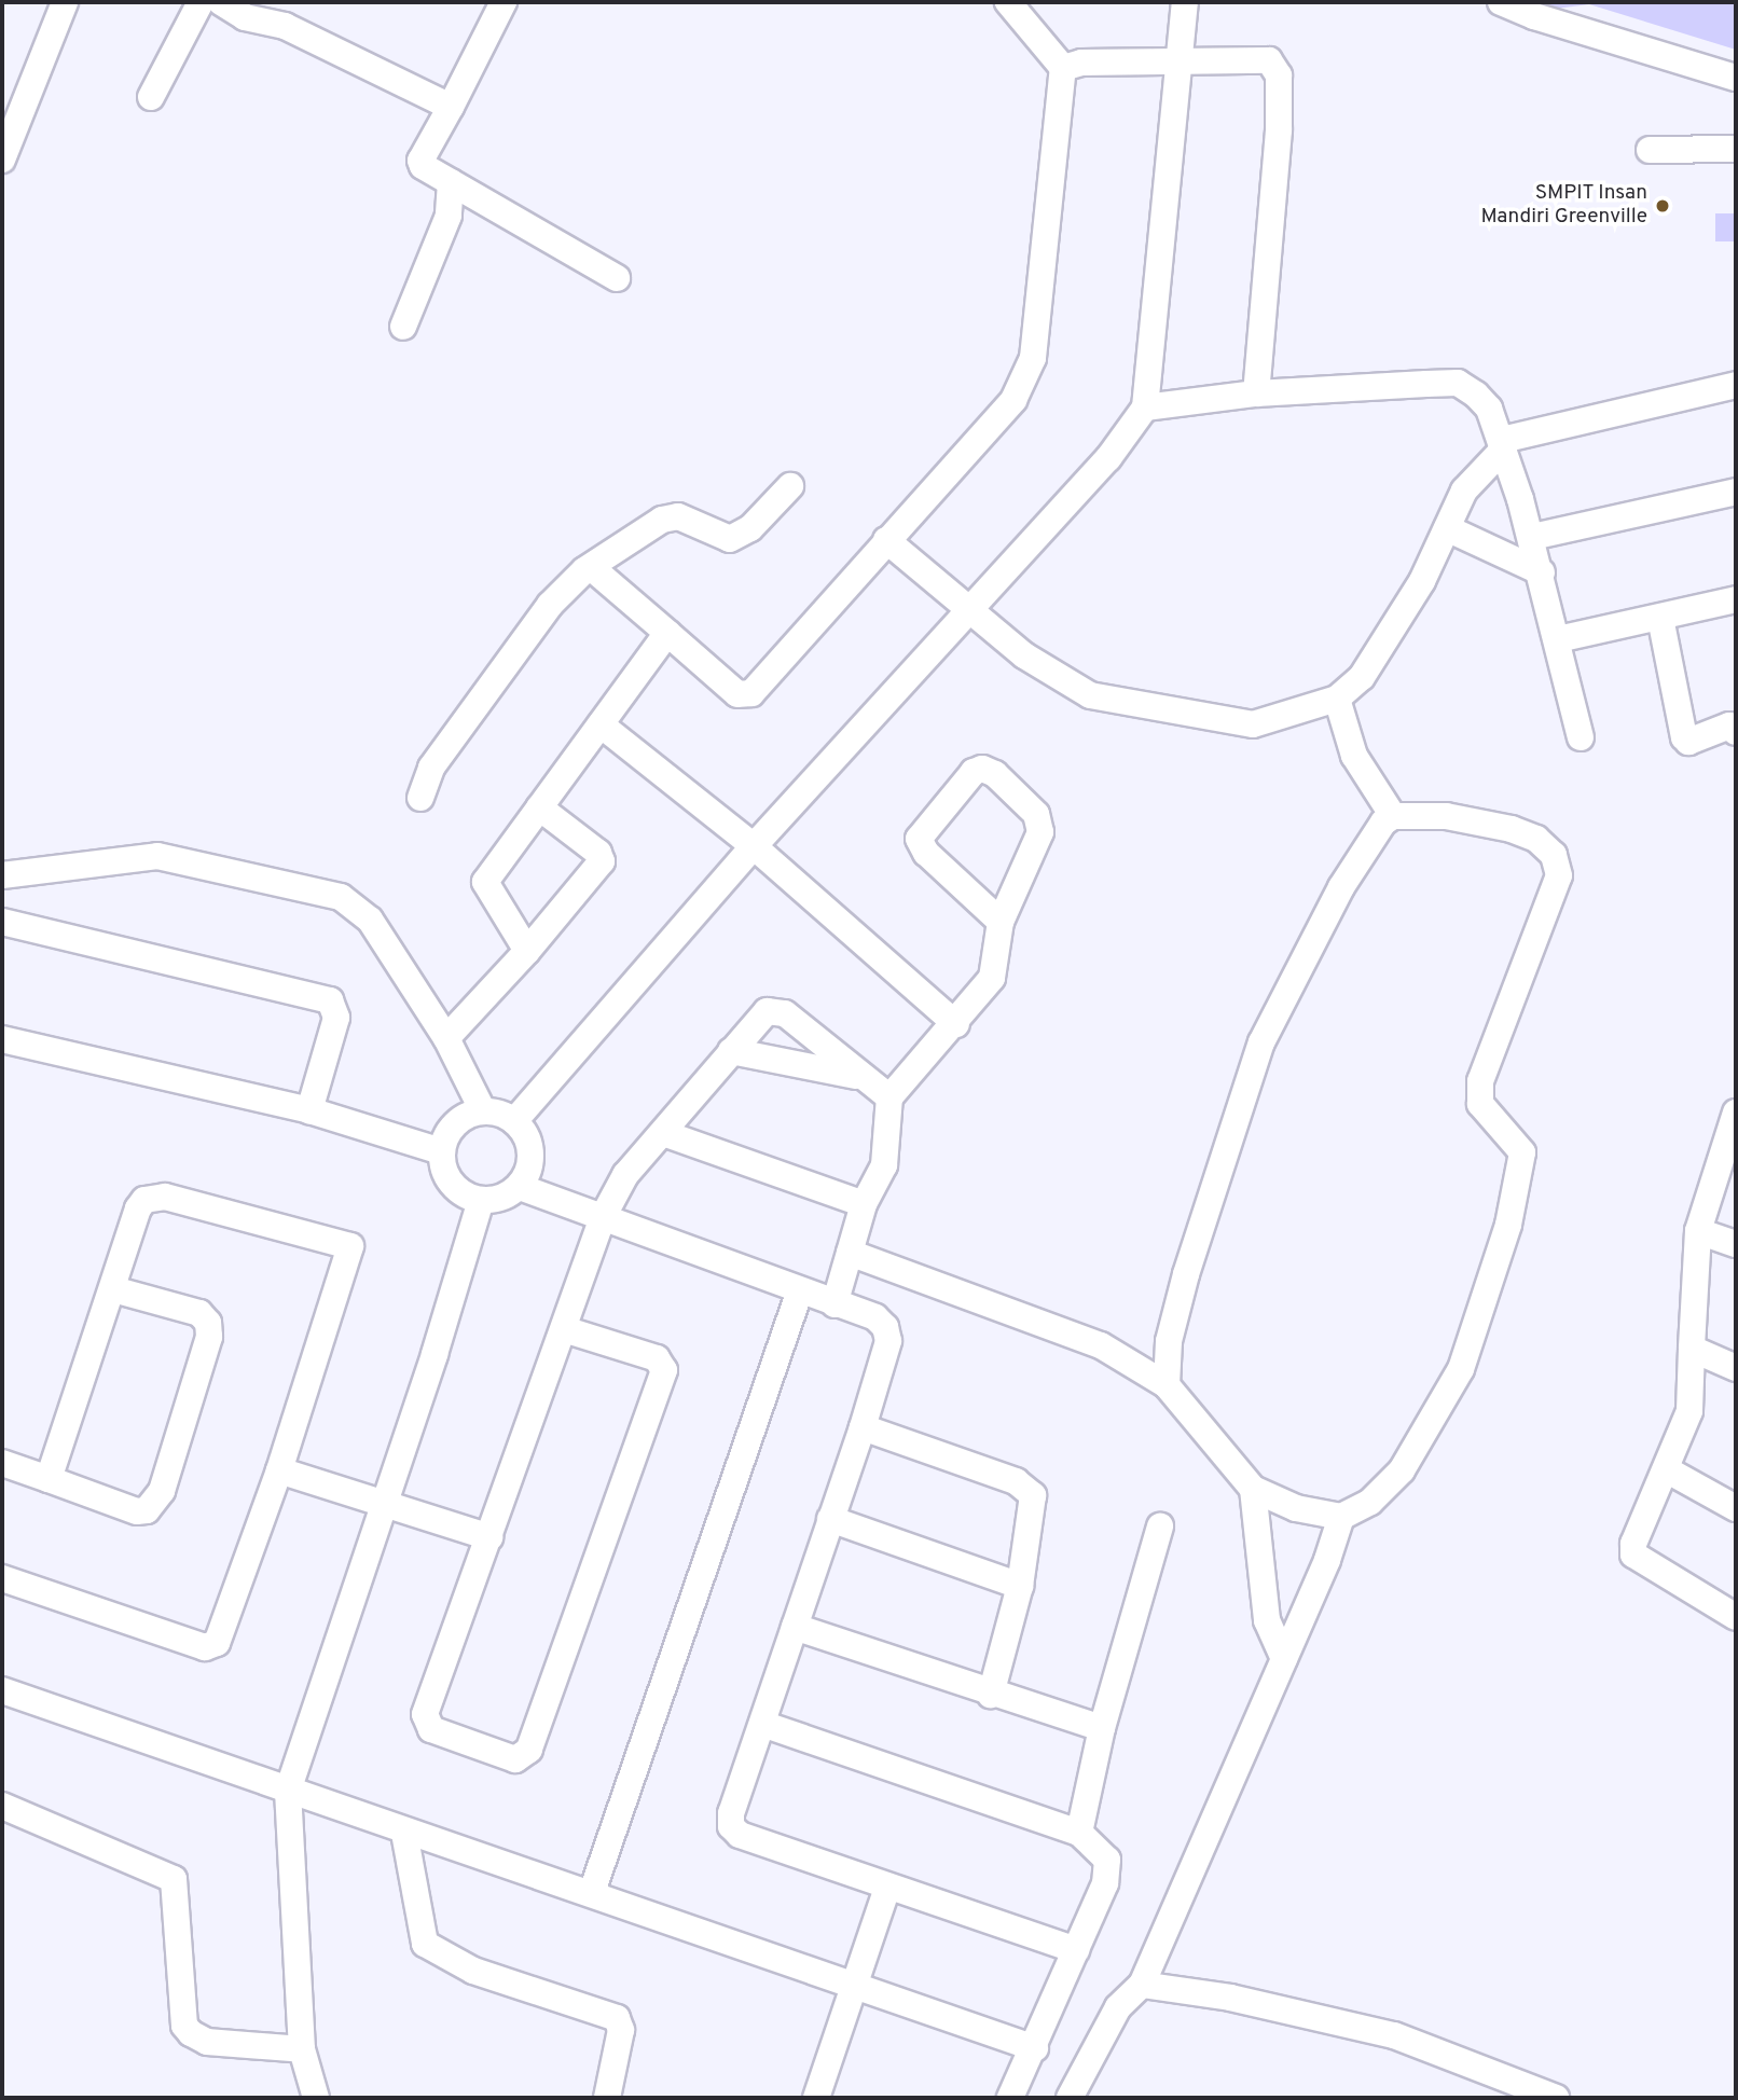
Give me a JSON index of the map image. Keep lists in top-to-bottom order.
{
  "places": ["SMPIT Insan Mandiri Greenville"]
}
